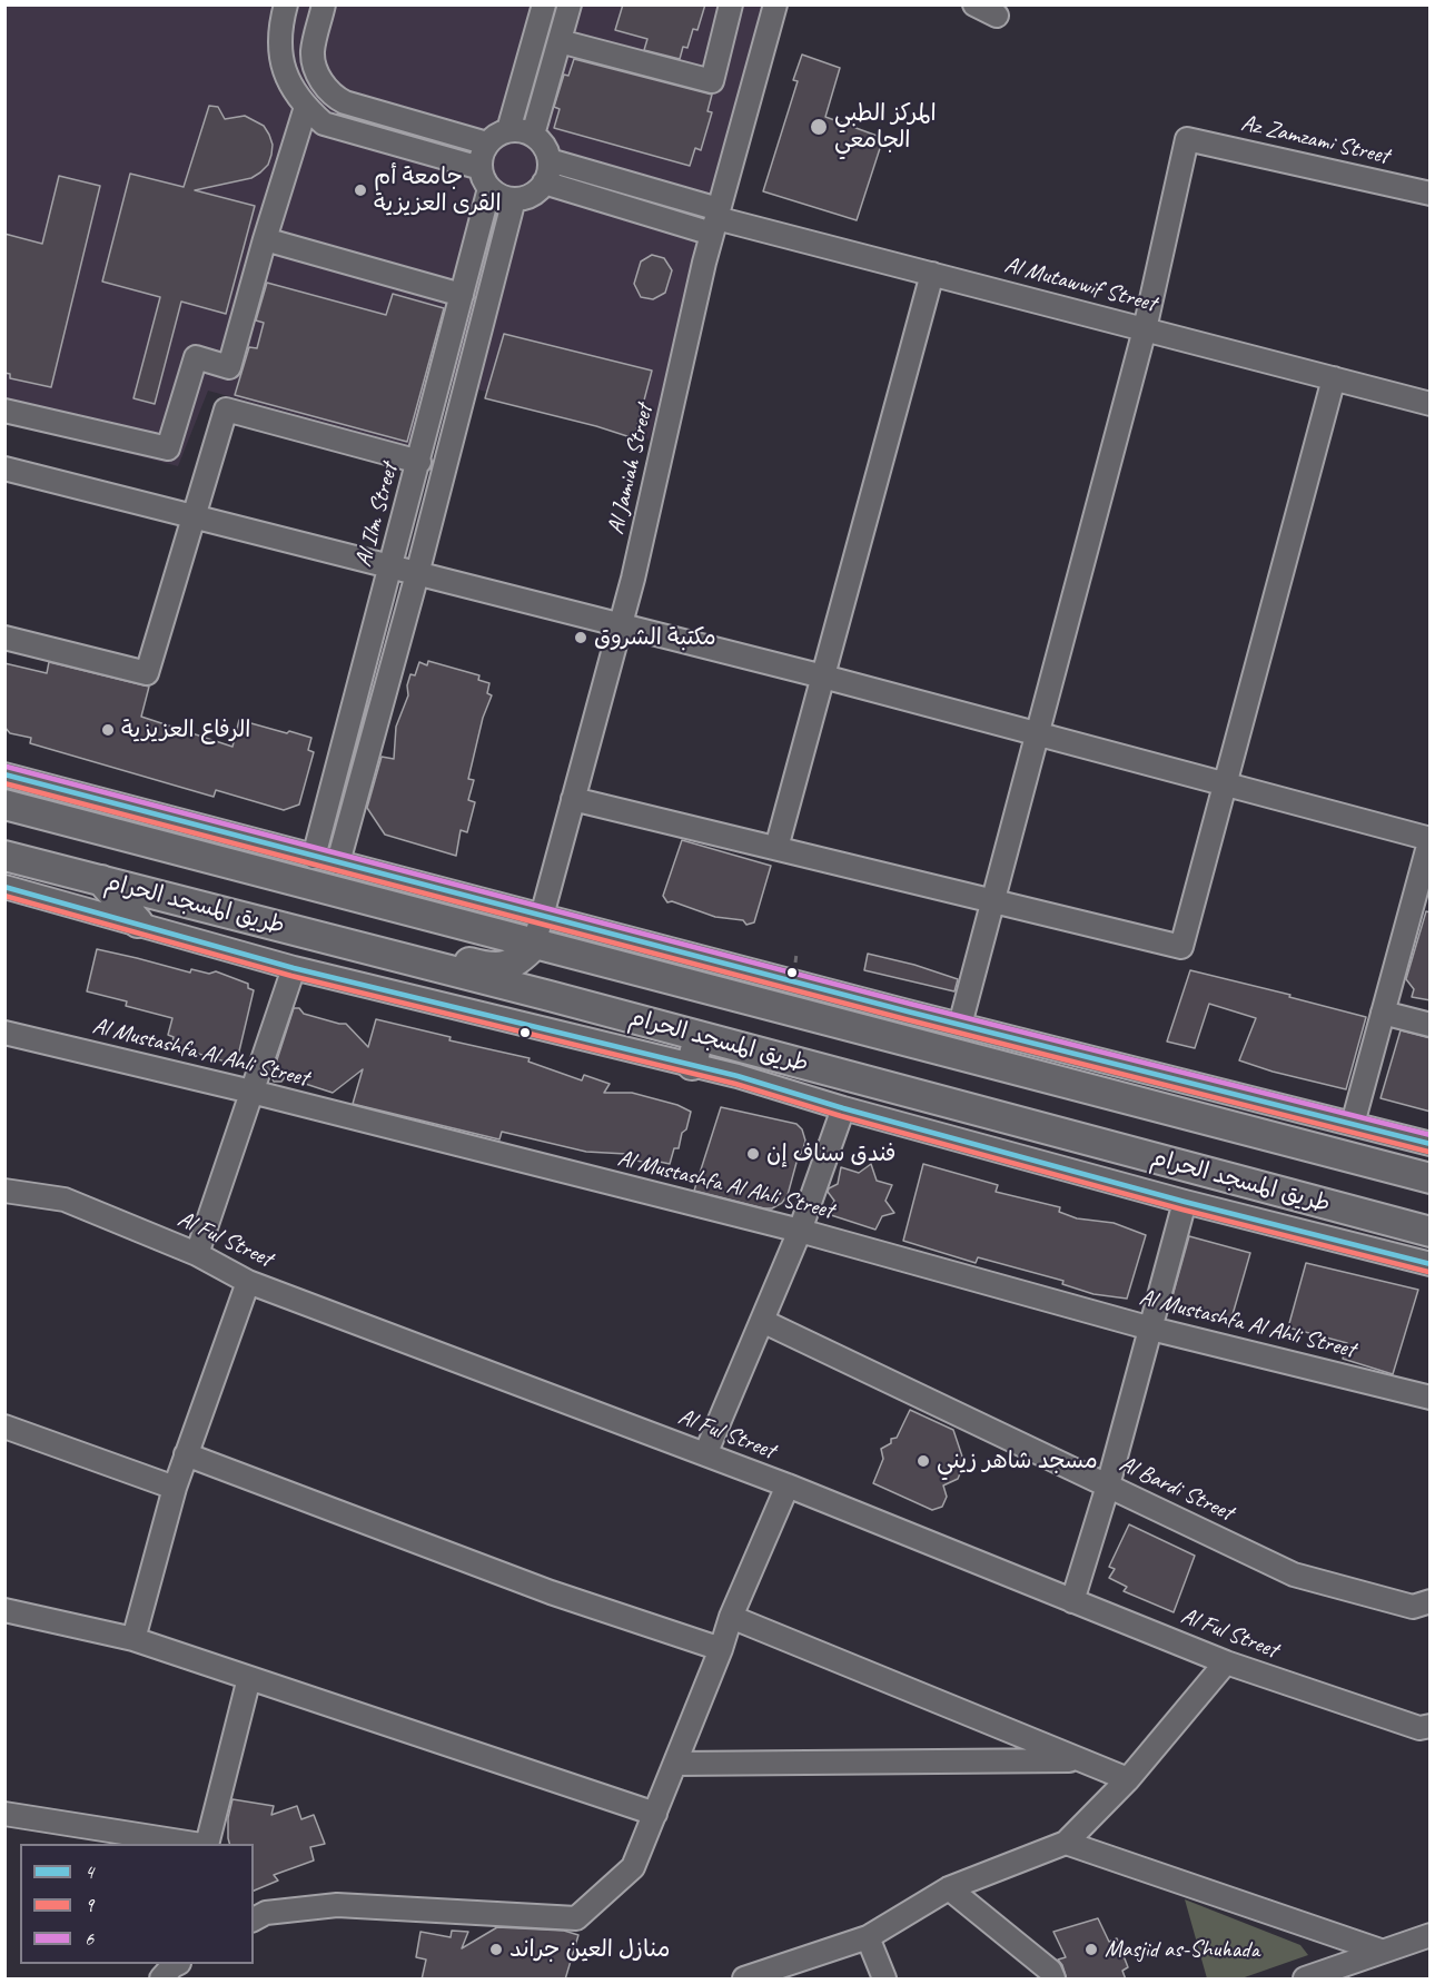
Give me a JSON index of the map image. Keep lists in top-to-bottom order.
{
  "streets": {
    "main road": ["طريق المسجد الحرام"],
    "street": [
      "Az Zamzami Street",
      "Al Mutawwif Street",
      "Al Jamiah Street",
      "Al Ilm Street",
      "Al Mustashfa Al Ahli Street",
      "Al Ful Street",
      "Al Bardi Street"
    ]
  },
  "crossings": [
    ["Az Zamzami Street", "Al Mutawwif Street"],
    ["Al Mutawwif Street", "Al Jamiah Street"],
    ["Al Jamiah Street", "طريق المسجد الحرام"]
  ],
  "places": [
    "المركز الطبي الجامعي",
    "جامعة أم القرى العزيزية",
    "مكتبة الشروق",
    "الرفاع العزيزية",
    "فندق سناف إن",
    "مسجد شاهر زيني",
    "منازل العين جراند",
    "Masjid as-Shuhada"
  ],
  "lines": ["transit line 6", "transit line 4", "transit line 9"],
  "legend": ["4", "9", "6"]
}
